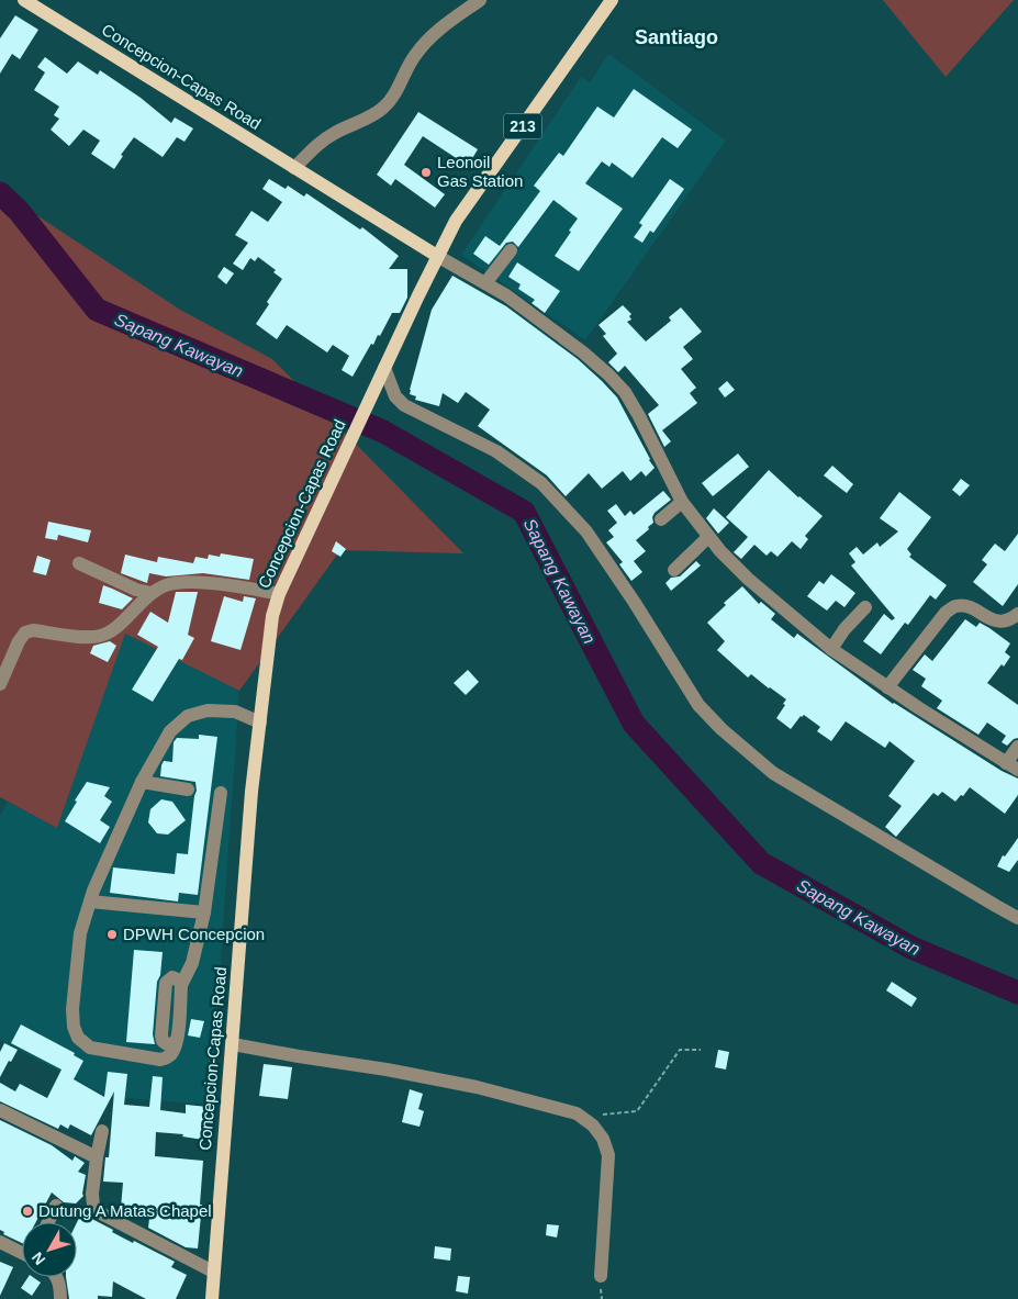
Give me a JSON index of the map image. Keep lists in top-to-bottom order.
{
  "streets": {
    "main road": ["Concepcion-Capas Road", "213"]
  },
  "crossings": [
    ["Concepcion-Capas Road", "213"]
  ],
  "districts": ["Santiago"],
  "water": ["Sapang Kawayan"],
  "places": ["Leonoil Gas Station", "DPWH Concepcion", "Dutung A Matas Chapel"],
  "north": "bottom left"
}
